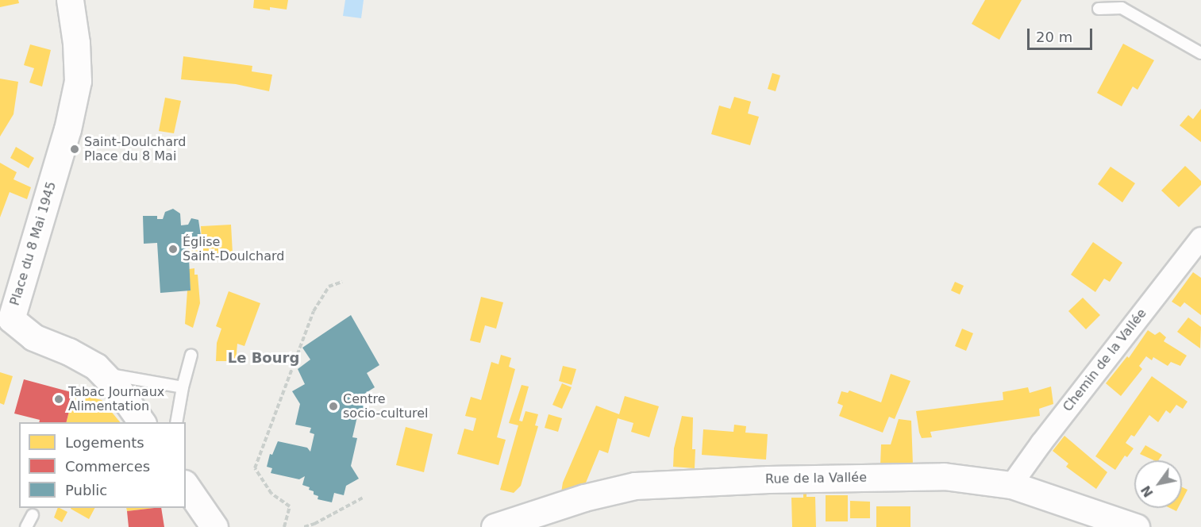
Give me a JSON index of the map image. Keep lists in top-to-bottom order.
{
  "streets": {
    "street": ["Place du 8 Mai 1945", "Chemin de la Vallée", "Rue de la Vallée"]
  },
  "crossings": [
    ["Chemin de la Vallée", "Rue de la Vallée"]
  ],
  "districts": ["Le Bourg"],
  "places": [
    "Saint-Doulchard Place du 8 Mai",
    "Église Saint-Doulchard",
    "Tabac Journaux Alimentation",
    "Centre socio-culturel"
  ],
  "legend": ["Logements", "Commerces", "Public"],
  "scale_bar": "20 m",
  "north": "bottom left"
}
